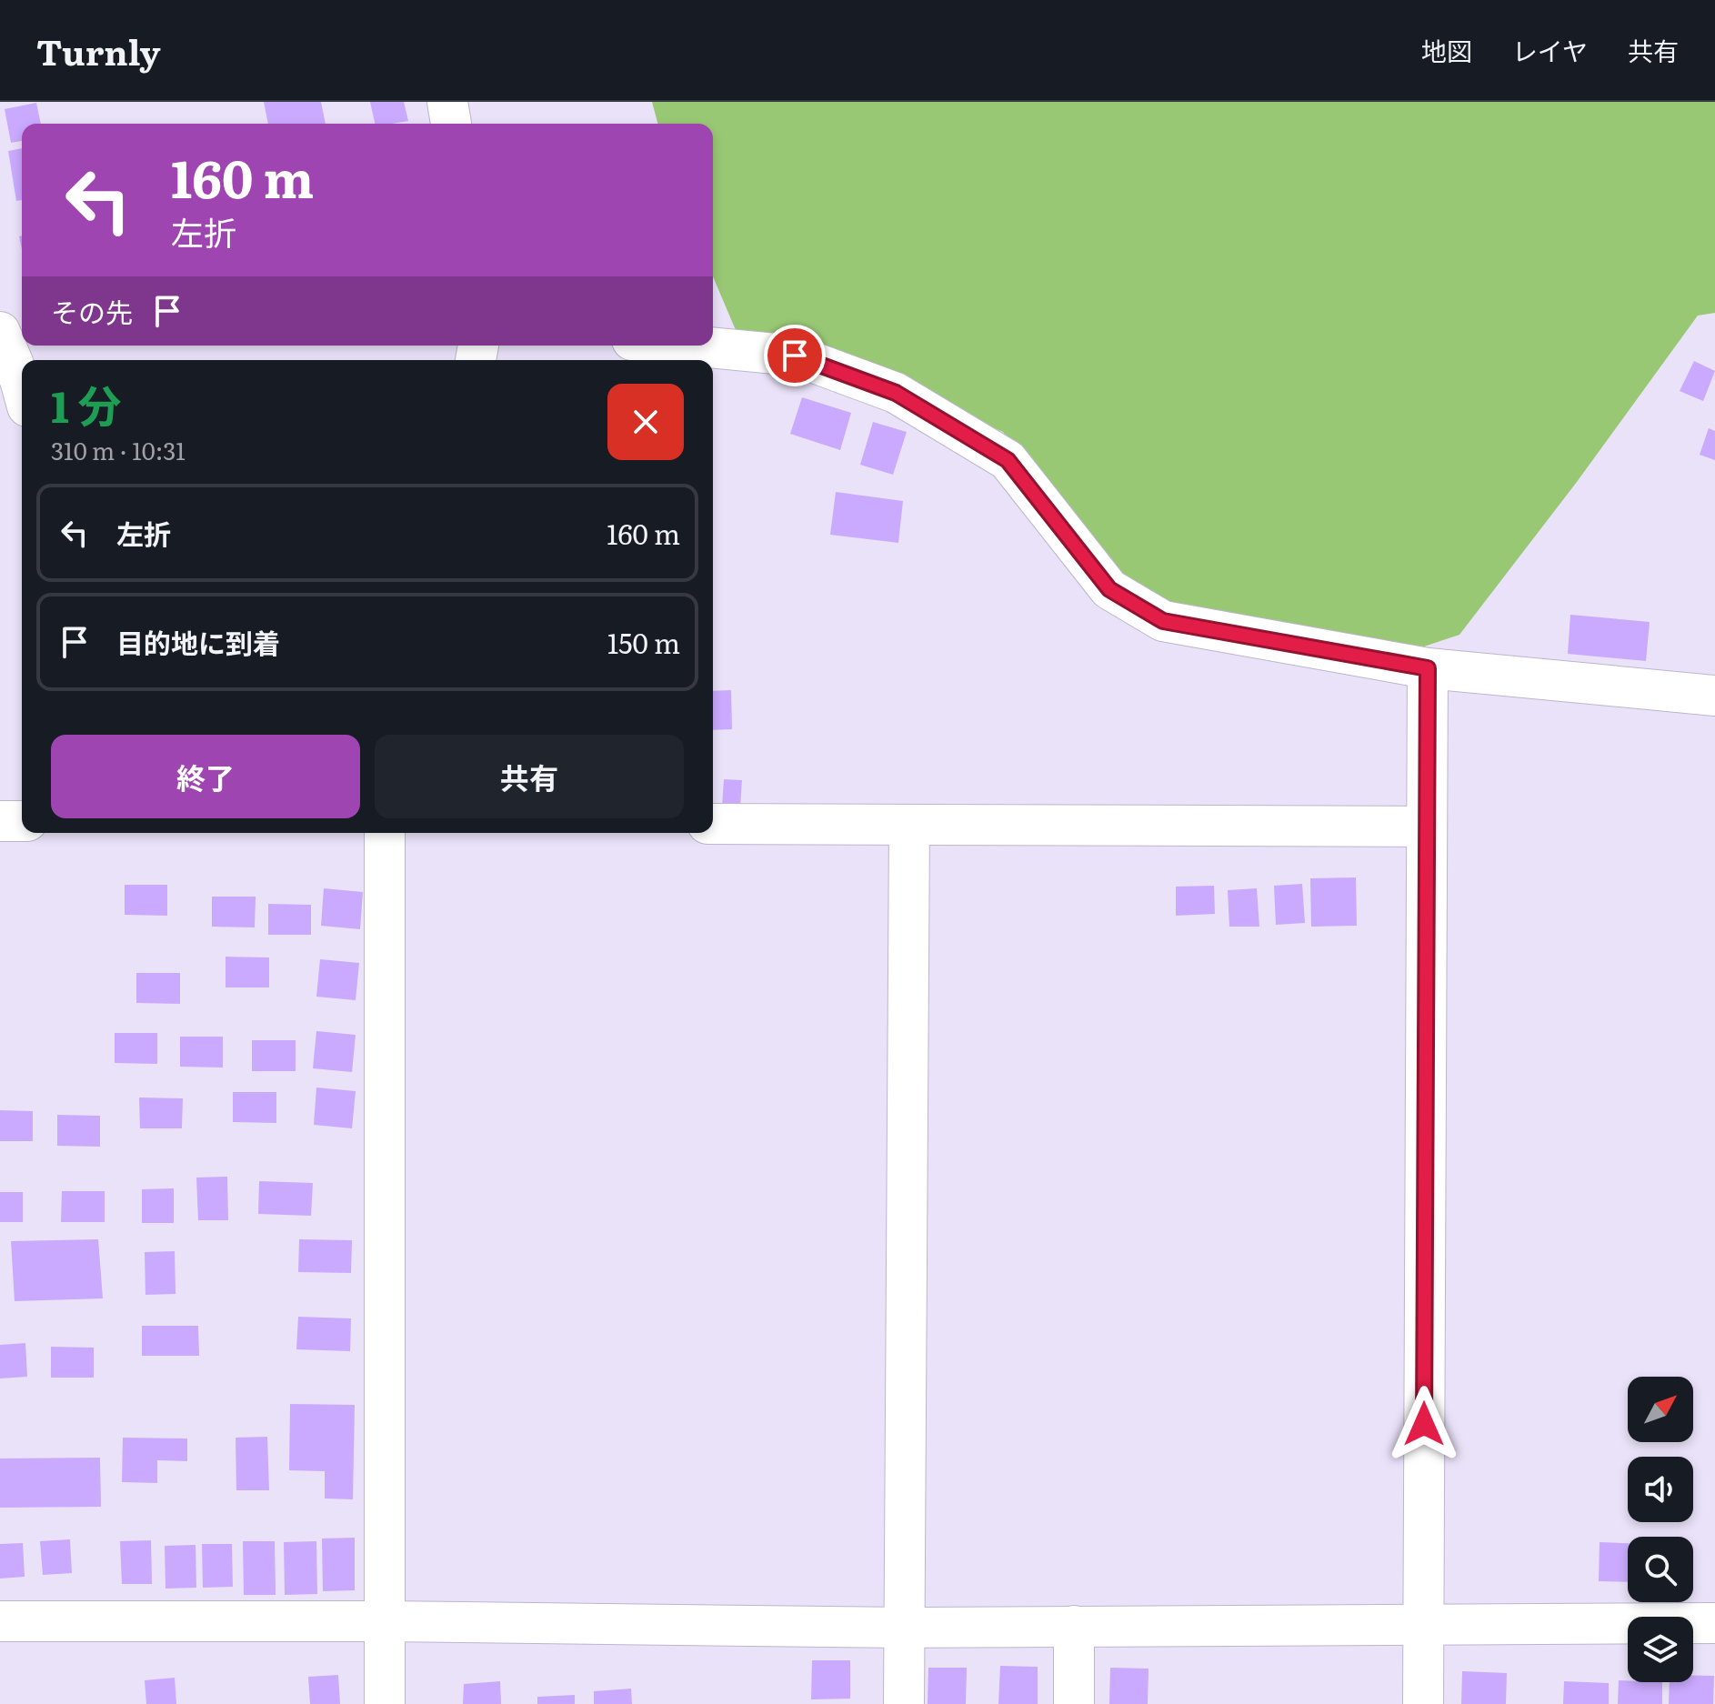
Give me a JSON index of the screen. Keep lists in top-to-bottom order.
{
  "north": "top right",
  "page": {
    "header": "Turnly",
    "nav": ["地図", "レイヤ", "共有"],
    "turn": ["160 m", "左折"],
    "then": "その先",
    "heading": ["1 分", "310 m · 10:31"],
    "list": [
      {
        "name": "左折",
        "value": "160 m"
      },
      {
        "name": "目的地に到着",
        "value": "150 m"
      }
    ],
    "buttons": ["終了", "共有"]
  }
}
